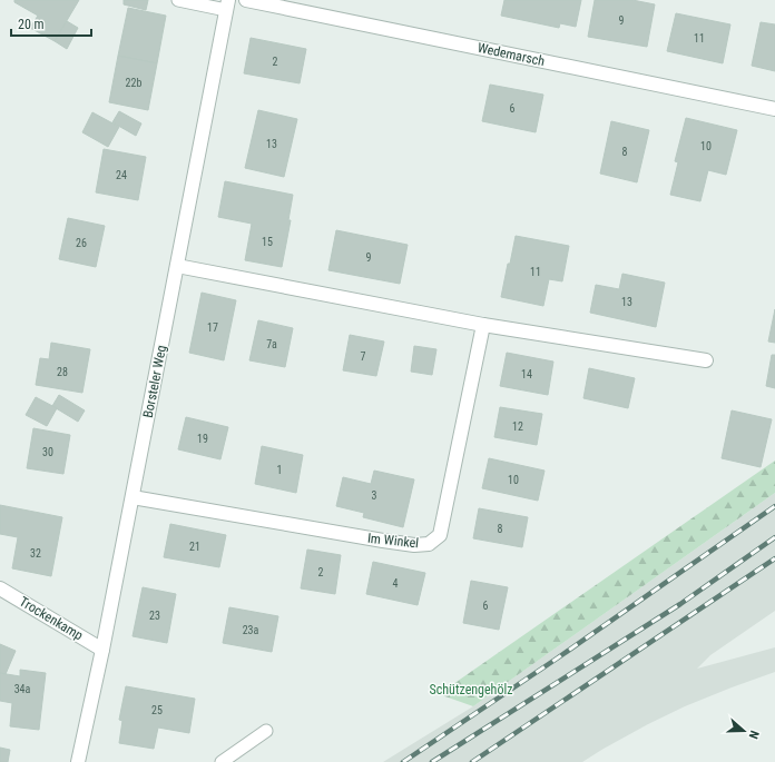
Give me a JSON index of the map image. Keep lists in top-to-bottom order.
{
  "streets": {
    "street": [
      "Wedemarsch",
      "Borsteler Weg",
      "Im Winkel",
      "Trockenkamp"
    ]
  },
  "crossings": [
    ["Borsteler Weg", "Im Winkel"],
    ["Borsteler Weg", "Trockenkamp"]
  ],
  "parks": ["Schützengehölz"],
  "house_numbers": [
    "9",
    "11",
    "2",
    "22b",
    "6",
    "13",
    "10",
    "8",
    "24",
    "15",
    "26",
    "9",
    "11",
    "13",
    "17",
    "7a",
    "7",
    "28",
    "14",
    "12",
    "19",
    "30",
    "1",
    "10",
    "3",
    "8",
    "21",
    "32",
    "2",
    "4",
    "6",
    "23",
    "23a",
    "34a",
    "25"
  ],
  "scale_bar": "20 m",
  "north": "right"
}
